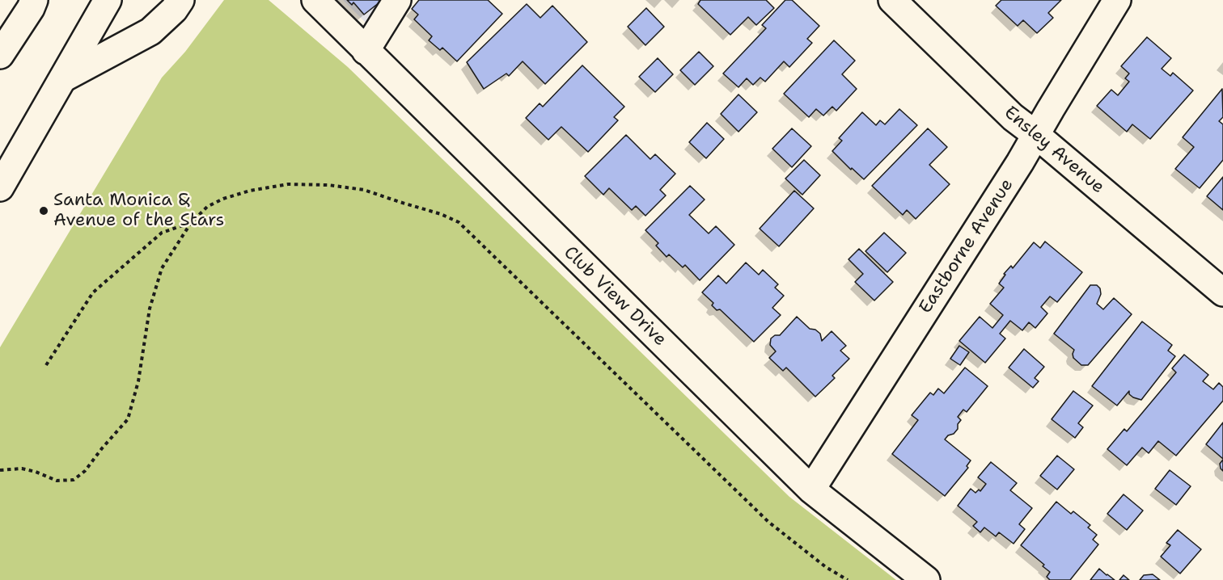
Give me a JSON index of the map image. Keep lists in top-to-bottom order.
{
  "streets": {
    "street": ["Ensley Avenue", "Eastborne Avenue", "Club View Drive"]
  },
  "crossings": [
    ["Ensley Avenue", "Eastborne Avenue"],
    ["Eastborne Avenue", "Club View Drive"]
  ],
  "places": ["Santa Monica & Avenue of the Stars"]
}
